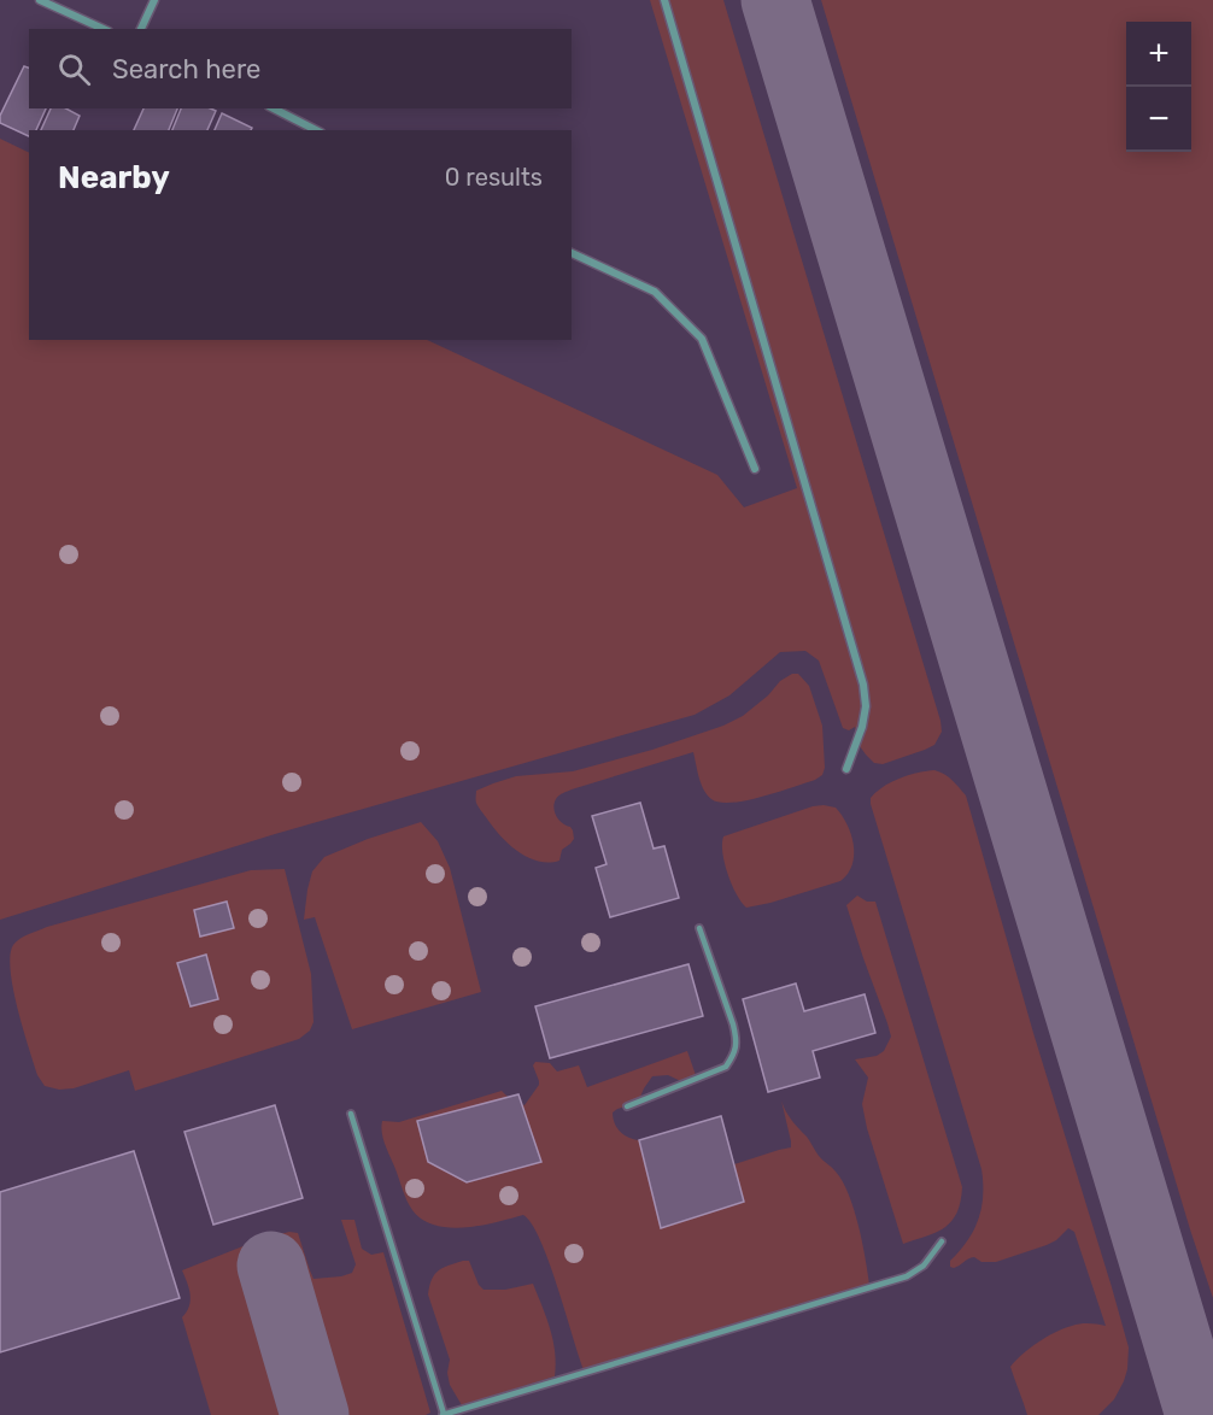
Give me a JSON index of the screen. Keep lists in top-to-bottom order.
{
  "page": {
    "map_buttons": ["+", "−"],
    "search": "Search here",
    "heading": ["Nearby", "0 results"]
  }
}
